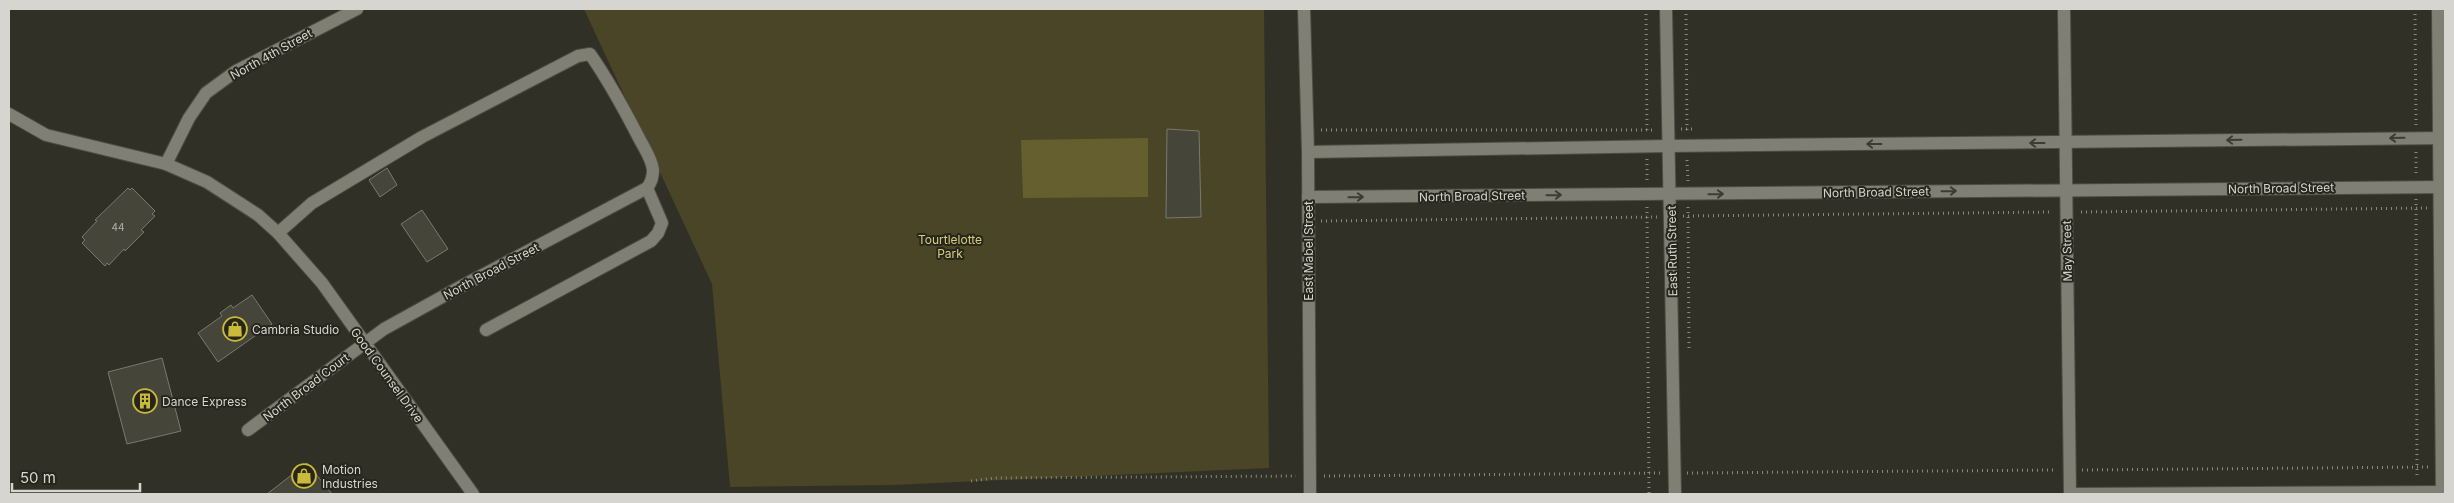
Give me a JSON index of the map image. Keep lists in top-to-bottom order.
{
  "streets": {
    "street": [
      "North 4th Street",
      "North Broad Street",
      "East Mabel Street",
      "East Ruth Street",
      "May Street",
      "Good Counsel Drive",
      "North Broad Court"
    ]
  },
  "crossings": [
    ["North 4th Street", "Good Counsel Drive"],
    ["North Broad Street", "East Mabel Street"],
    ["North Broad Street", "East Ruth Street"],
    ["North Broad Street", "May Street"],
    ["North Broad Street", "Good Counsel Drive"],
    ["North Broad Street", "North Broad Court"],
    ["Good Counsel Drive", "North Broad Court"]
  ],
  "parks": ["Tourtlelotte Park"],
  "places": {
    "shop": ["Cambria Studio", "Motion Industries"],
    "building": ["Dance Express"]
  },
  "house_numbers": ["44"],
  "scale_bar": "50 m"
}
